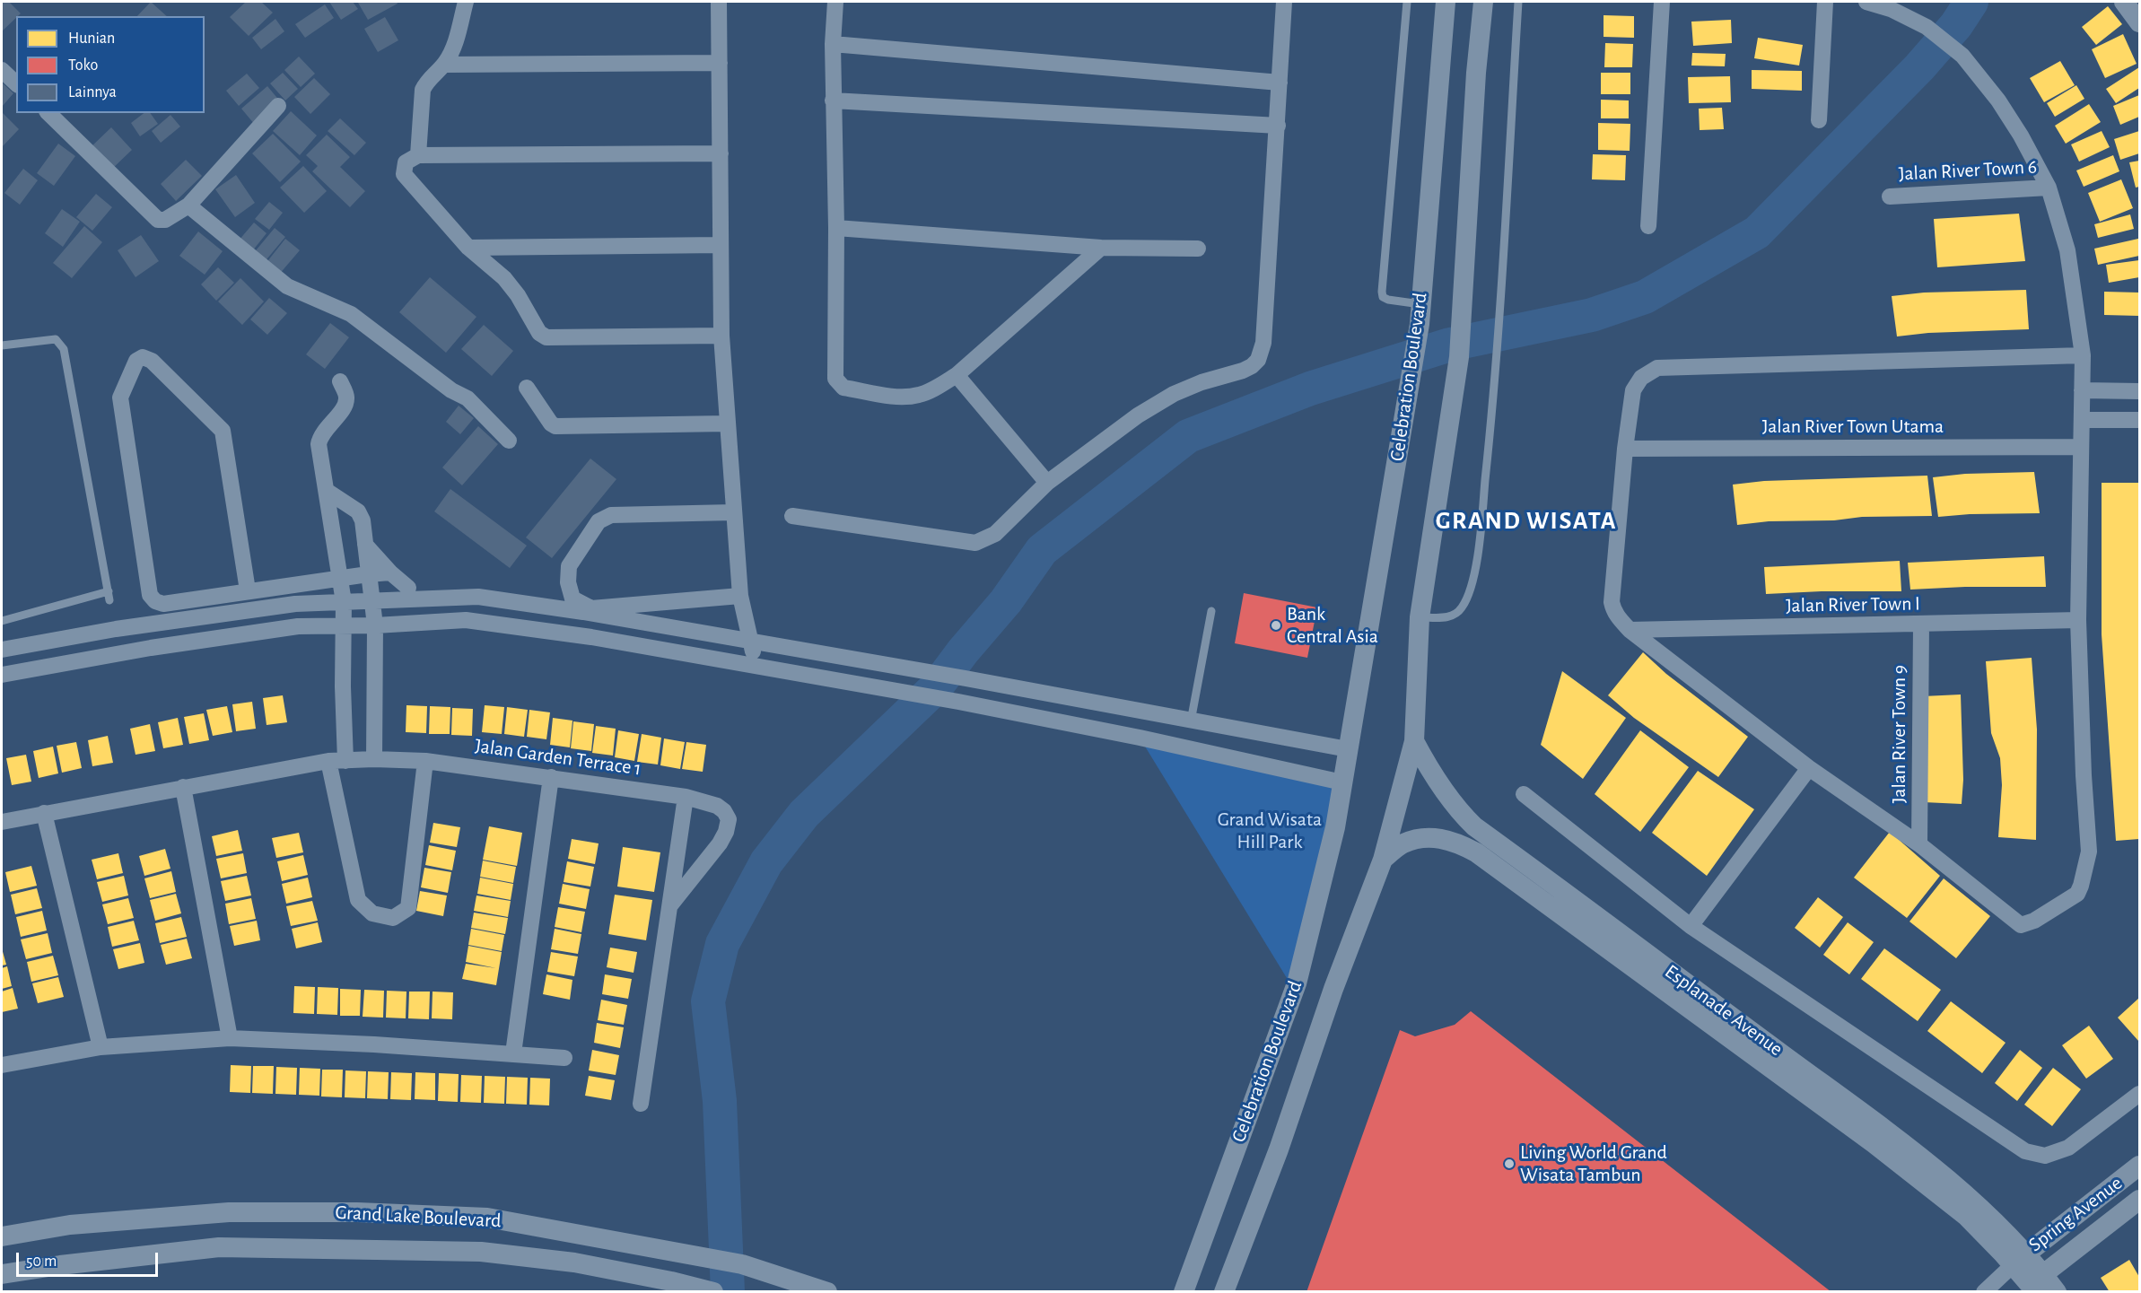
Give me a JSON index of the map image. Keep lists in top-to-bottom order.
{
  "streets": {
    "street": [
      "Jalan River Town 6",
      "Celebration Boulevard",
      "Jalan River Town Utama",
      "Jalan River Town I",
      "Jalan River Town 9",
      "Jalan Garden Terrace 1",
      "Esplanade Avenue",
      "Spring Avenue",
      "Grand Lake Boulevard"
    ]
  },
  "crossings": [
    ["Celebration Boulevard", "Esplanade Avenue"],
    ["Jalan River Town I", "Jalan River Town 9"],
    ["Esplanade Avenue", "Spring Avenue"]
  ],
  "districts": ["GRAND WISATA"],
  "parks": ["Grand Wisata Hill Park"],
  "places": ["Bank Central Asia", "Living World Grand Wisata Tambun"],
  "legend": ["Hunian", "Toko", "Lainnya"],
  "scale_bar": "50 m"
}
